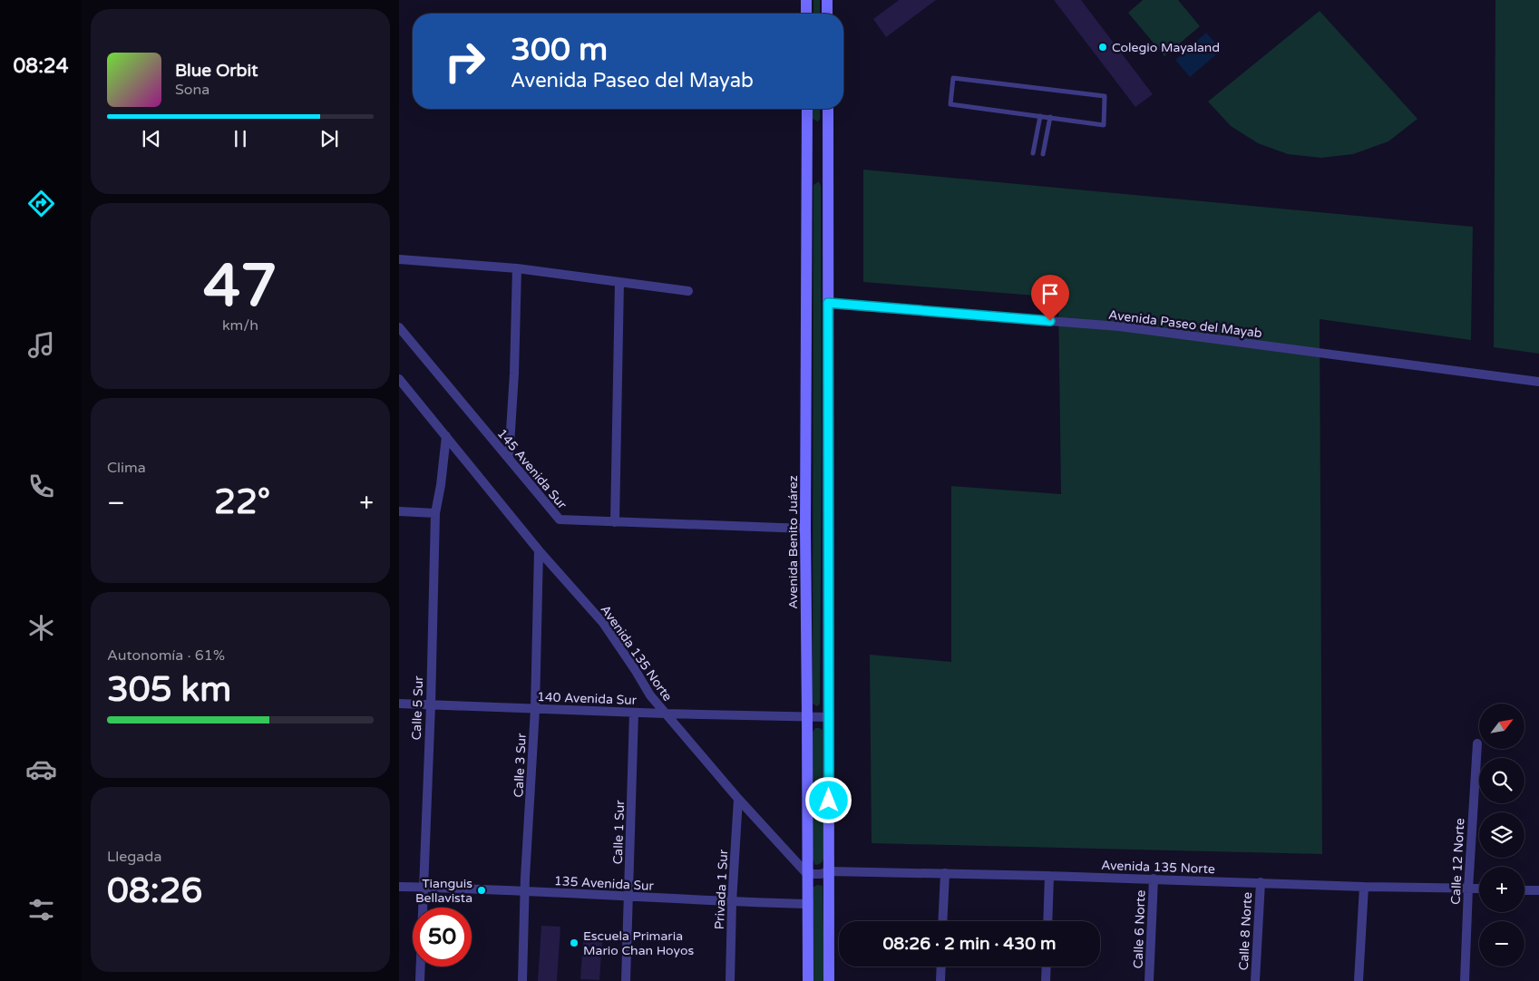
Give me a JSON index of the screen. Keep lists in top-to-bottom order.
{
  "streets": {
    "main road": ["Avenida Benito Juárez"],
    "street": [
      "Avenida Paseo del Mayab",
      "145 Avenida Sur",
      "Avenida 135 Norte",
      "140 Avenida Sur",
      "Calle 5 Sur",
      "Calle 3 Sur",
      "Calle 1 Sur",
      "Calle 12 Norte",
      "135 Avenida Sur",
      "Privada 1 Sur",
      "Calle 6 Norte",
      "Calle 8 Norte"
    ]
  },
  "crossings": [
    ["145 Avenida Sur", "Avenida Benito Juárez"],
    ["Avenida Benito Juárez", "Avenida 135 Norte"],
    ["Avenida Benito Juárez", "140 Avenida Sur"],
    ["Avenida Benito Juárez", "135 Avenida Sur"],
    ["Avenida 135 Norte", "140 Avenida Sur"],
    ["Avenida 135 Norte", "Calle 5 Sur"],
    ["Avenida 135 Norte", "Calle 3 Sur"],
    ["Avenida 135 Norte", "Calle 12 Norte"],
    ["Avenida 135 Norte", "Privada 1 Sur"],
    ["Avenida 135 Norte", "Calle 6 Norte"],
    ["Avenida 135 Norte", "Calle 8 Norte"],
    ["140 Avenida Sur", "Calle 5 Sur"],
    ["140 Avenida Sur", "Calle 3 Sur"],
    ["140 Avenida Sur", "Calle 1 Sur"],
    ["Calle 5 Sur", "135 Avenida Sur"],
    ["Calle 3 Sur", "135 Avenida Sur"],
    ["Calle 1 Sur", "135 Avenida Sur"],
    ["135 Avenida Sur", "Privada 1 Sur"]
  ],
  "places": ["Colegio Mayaland", "Tianguis Bellavista", "Escuela Primaria Mario Chan Hoyos"],
  "north": "top right",
  "page": {
    "tabs": "08:24",
    "turn": ["300 m", "Avenida Paseo del Mayab"],
    "song": ["Blue Orbit", "Sona"],
    "tile": [
      ["47", "km/h"],
      "Clima",
      ["Autonomía · 61%", "305 km"],
      ["Llegada", "08:26"]
    ],
    "heat": ["−", "22°", "+"],
    "map_buttons": ["+", "−"],
    "limit": "50",
    "trip": "08:26 · 2 min · 430 m"
  }
}
